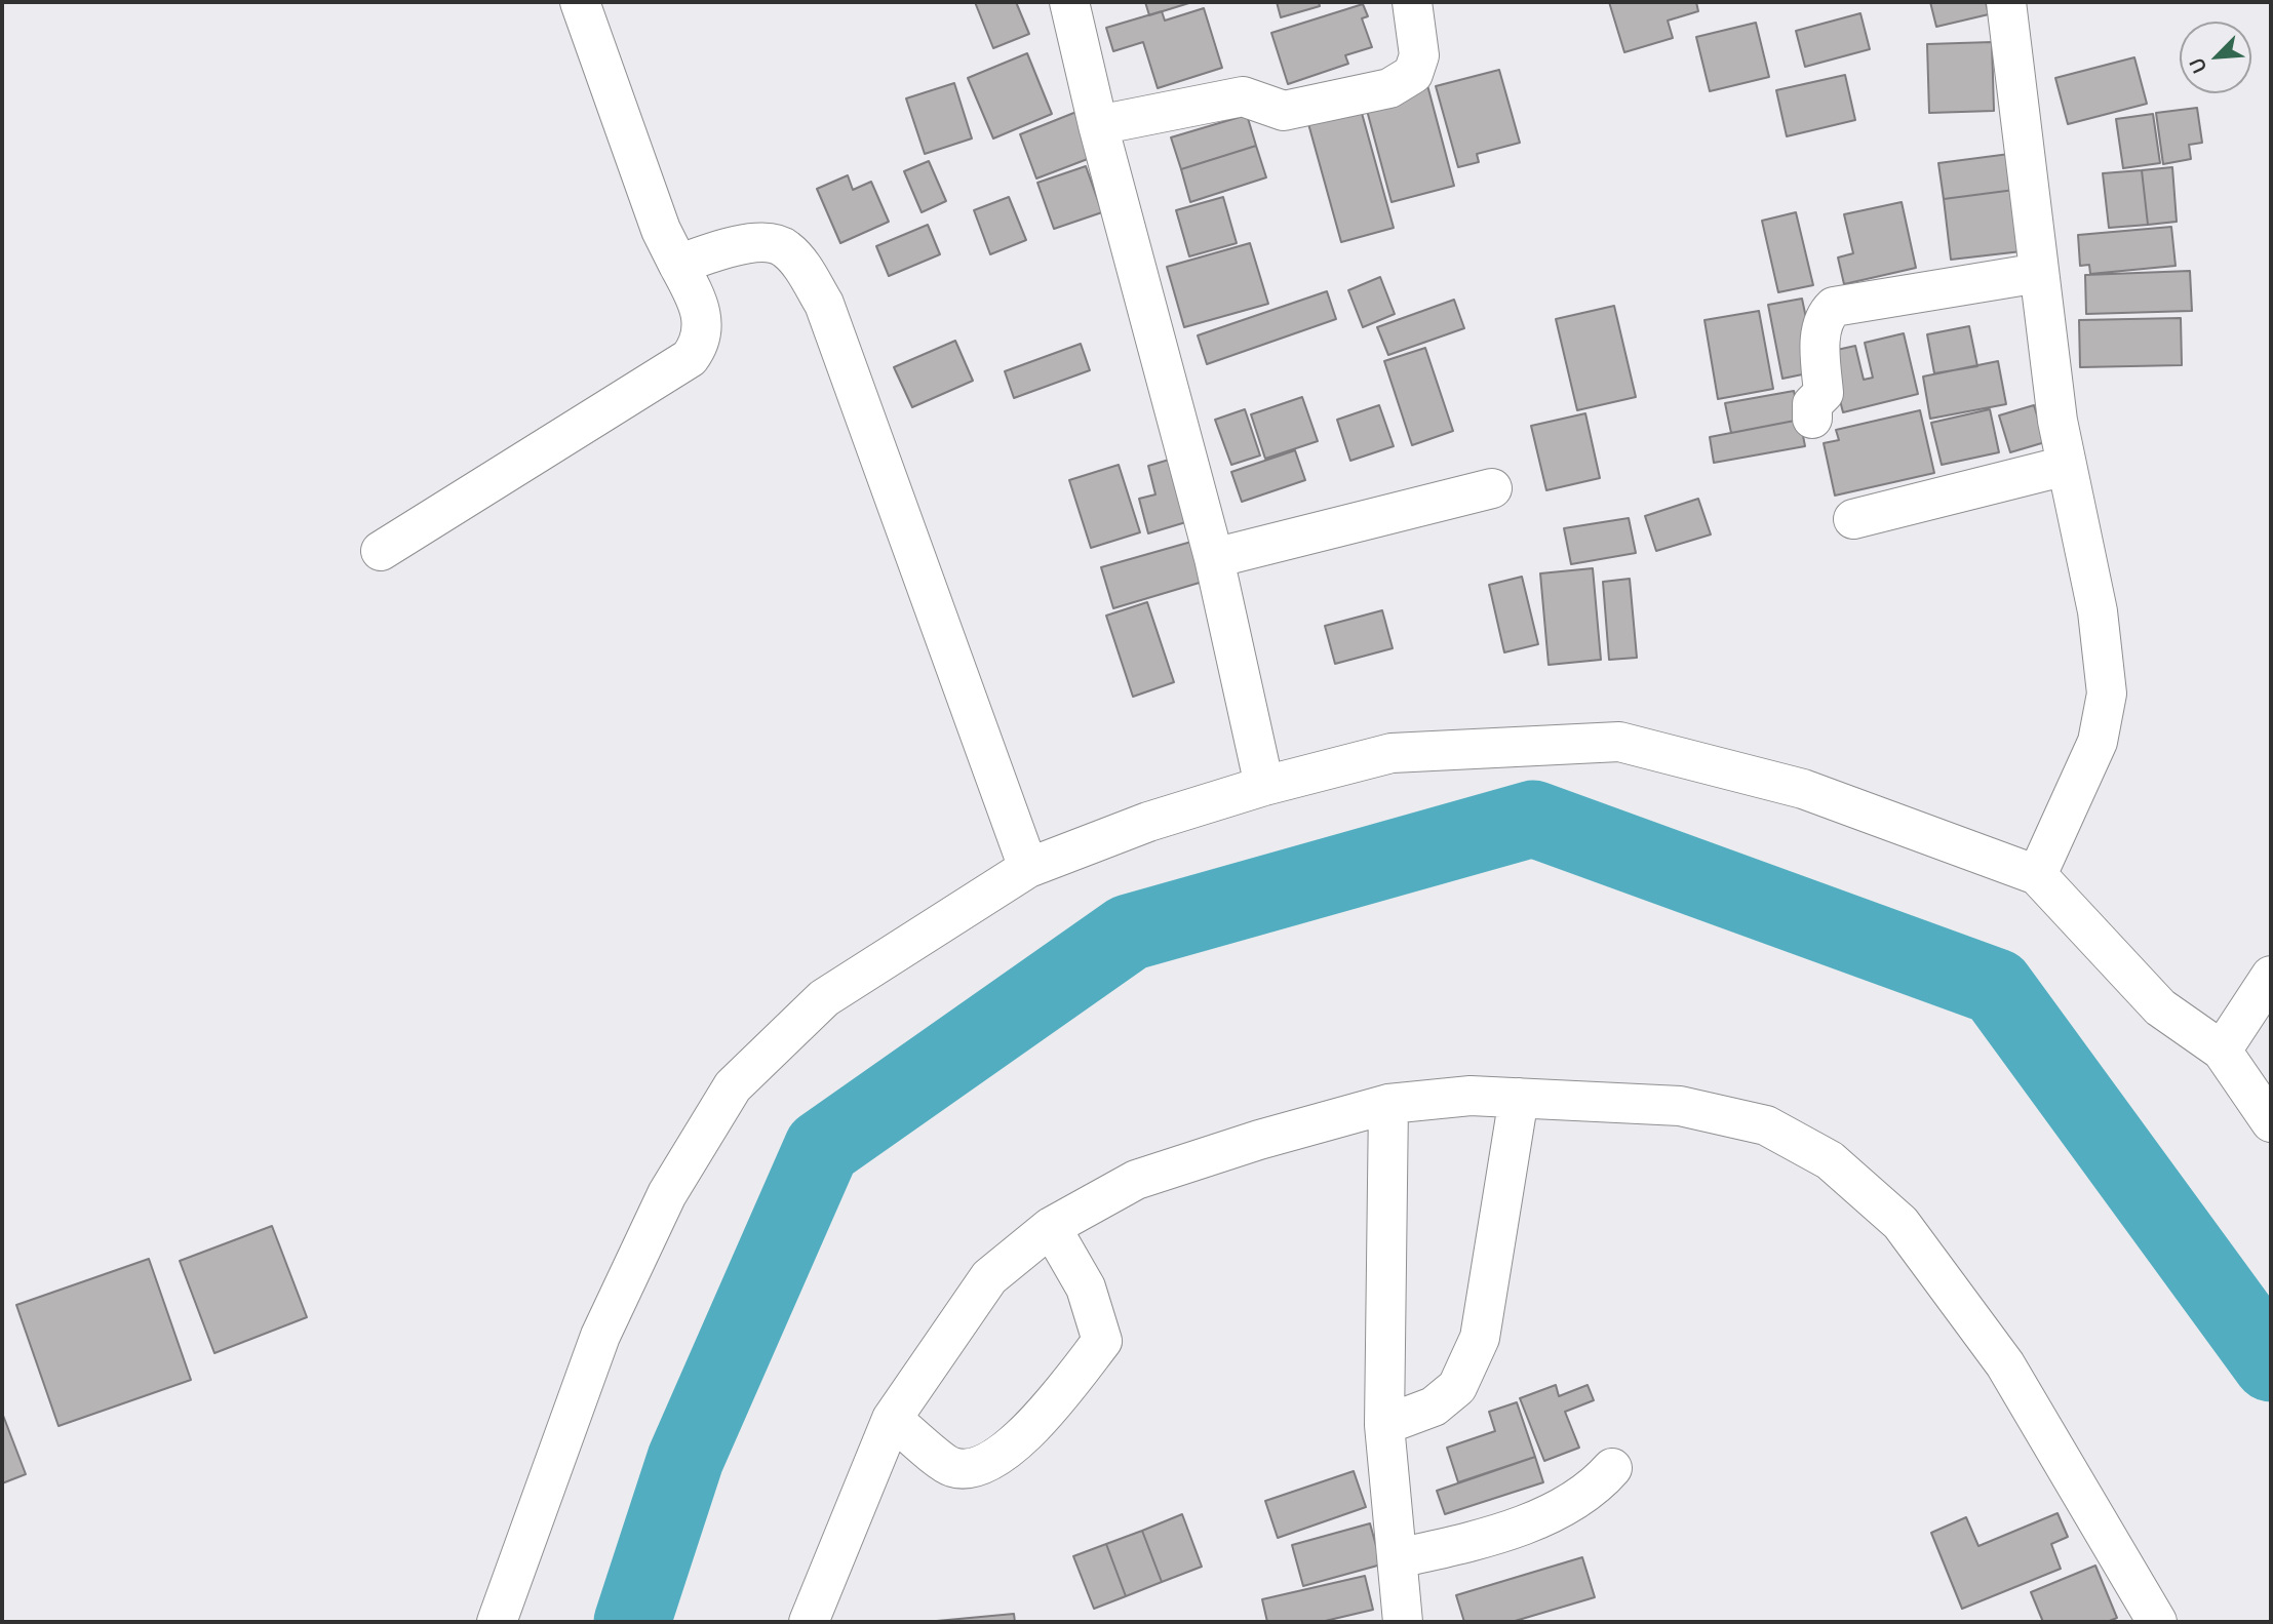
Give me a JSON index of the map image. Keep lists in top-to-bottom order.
{
  "north": "bottom left"
}
